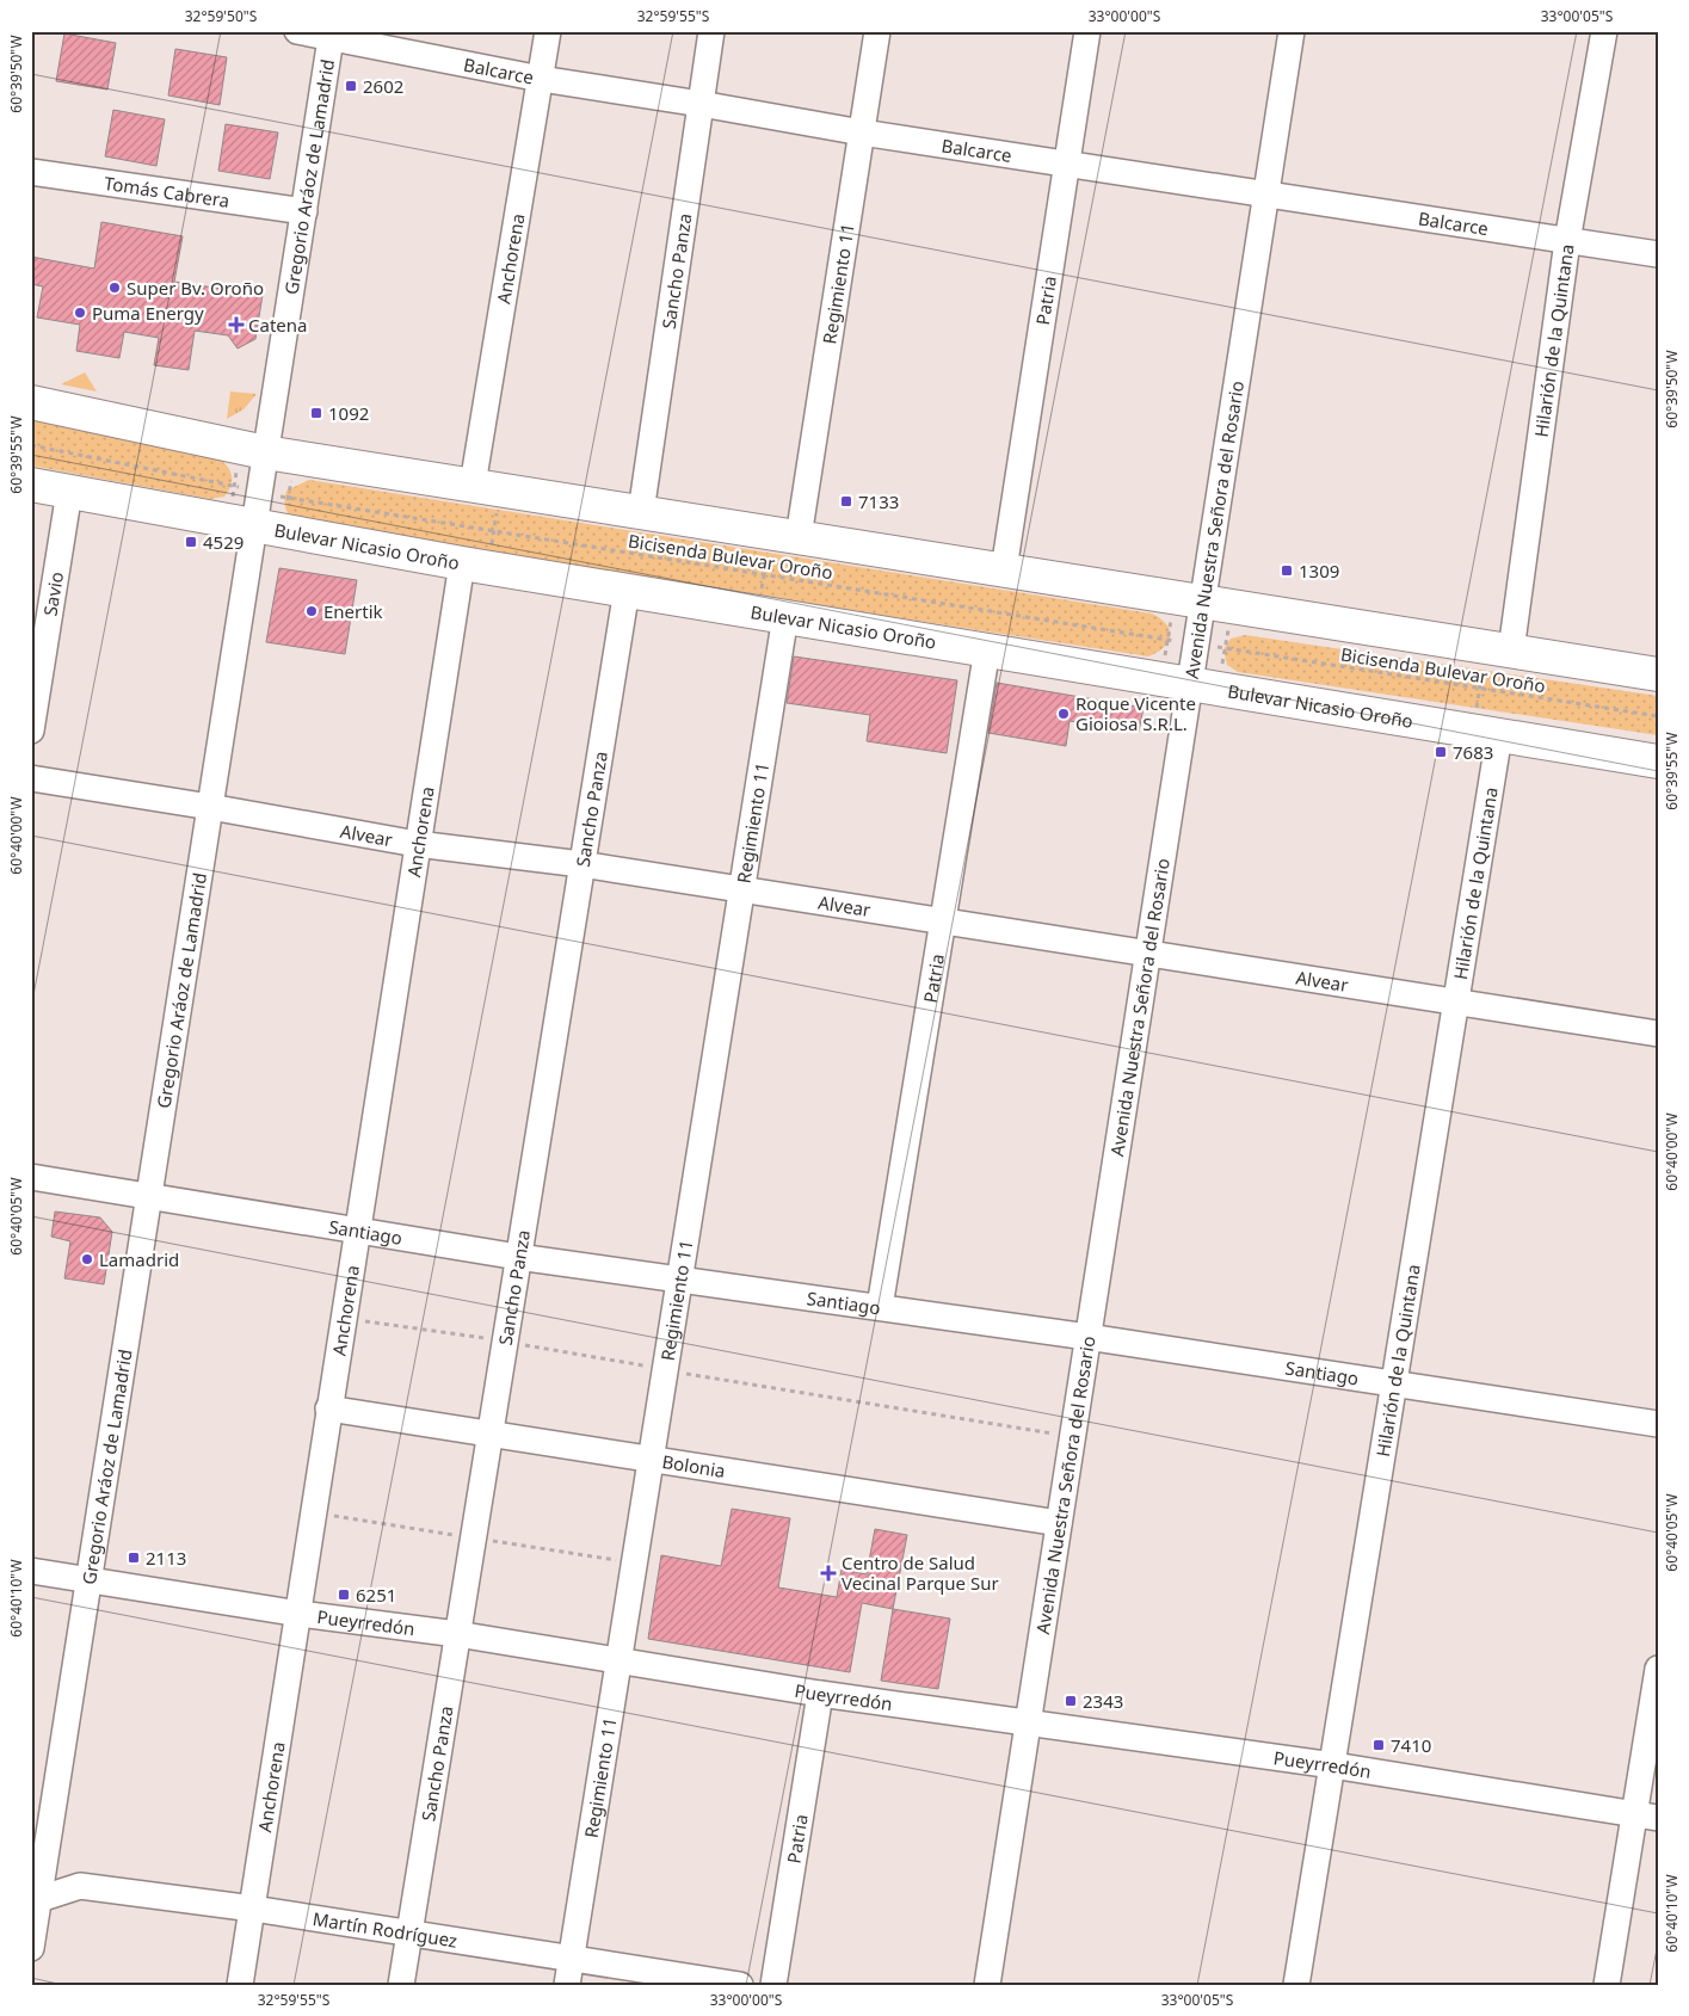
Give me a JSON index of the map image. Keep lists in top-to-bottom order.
{
  "streets": {
    "main road": ["Bulevar Nicasio Oroño"],
    "street": [
      "Balcarce",
      "Gregorio Aráoz de Lamadrid",
      "Tomás Cabrera",
      "Anchorena",
      "Sancho Panza",
      "Regimiento 11",
      "Patria",
      "Hilarión de la Quintana",
      "Avenida Nuestra Señora del Rosario",
      "Savio",
      "Alvear",
      "Santiago",
      "Bolonia",
      "Pueyrredón",
      "Martín Rodríguez"
    ],
    "path": ["Bicisenda Bulevar Oroño"]
  },
  "crossings": [
    ["Balcarce", "Gregorio Aráoz de Lamadrid"],
    ["Balcarce", "Anchorena"],
    ["Balcarce", "Sancho Panza"],
    ["Balcarce", "Regimiento 11"],
    ["Balcarce", "Patria"],
    ["Balcarce", "Hilarión de la Quintana"],
    ["Balcarce", "Avenida Nuestra Señora del Rosario"],
    ["Gregorio Aráoz de Lamadrid", "Tomás Cabrera"],
    ["Gregorio Aráoz de Lamadrid", "Bulevar Nicasio Oroño"],
    ["Gregorio Aráoz de Lamadrid", "Alvear"],
    ["Gregorio Aráoz de Lamadrid", "Santiago"],
    ["Gregorio Aráoz de Lamadrid", "Pueyrredón"],
    ["Gregorio Aráoz de Lamadrid", "Martín Rodríguez"],
    ["Anchorena", "Bulevar Nicasio Oroño"],
    ["Anchorena", "Alvear"],
    ["Anchorena", "Santiago"],
    ["Anchorena", "Bolonia"],
    ["Anchorena", "Pueyrredón"],
    ["Anchorena", "Martín Rodríguez"],
    ["Sancho Panza", "Bulevar Nicasio Oroño"],
    ["Sancho Panza", "Alvear"],
    ["Sancho Panza", "Santiago"],
    ["Sancho Panza", "Bolonia"],
    ["Sancho Panza", "Pueyrredón"],
    ["Sancho Panza", "Martín Rodríguez"],
    ["Regimiento 11", "Bulevar Nicasio Oroño"],
    ["Regimiento 11", "Alvear"],
    ["Regimiento 11", "Santiago"],
    ["Regimiento 11", "Bolonia"],
    ["Regimiento 11", "Pueyrredón"],
    ["Regimiento 11", "Martín Rodríguez"],
    ["Patria", "Bulevar Nicasio Oroño"],
    ["Patria", "Alvear"],
    ["Patria", "Santiago"],
    ["Patria", "Pueyrredón"],
    ["Hilarión de la Quintana", "Bulevar Nicasio Oroño"],
    ["Hilarión de la Quintana", "Alvear"],
    ["Hilarión de la Quintana", "Santiago"],
    ["Hilarión de la Quintana", "Pueyrredón"],
    ["Avenida Nuestra Señora del Rosario", "Bulevar Nicasio Oroño"],
    ["Avenida Nuestra Señora del Rosario", "Alvear"],
    ["Avenida Nuestra Señora del Rosario", "Santiago"],
    ["Avenida Nuestra Señora del Rosario", "Bolonia"],
    ["Avenida Nuestra Señora del Rosario", "Pueyrredón"],
    ["Bulevar Nicasio Oroño", "Savio"]
  ],
  "places": {
    "transit": [
      "2602",
      "1092",
      "7133",
      "4529",
      "1309",
      "7683",
      "2113",
      "6251",
      "2343",
      "7410"
    ],
    "other": [
      "Super Bv. Oroño",
      "Puma Energy",
      "Enertik",
      "Roque Vicente Gioiosa S.R.L.",
      "Lamadrid"
    ],
    "health": ["Catena", "Centro de Salud Vecinal Parque Sur"]
  },
  "coordinates": [
    "32°59'50\"S",
    "32°59'55\"S",
    "33°00'00\"S",
    "33°00'05\"S",
    "60°39'50\"W",
    "60°39'55\"W",
    "60°40'00\"W",
    "60°40'05\"W",
    "60°40'10\"W"
  ]
}
